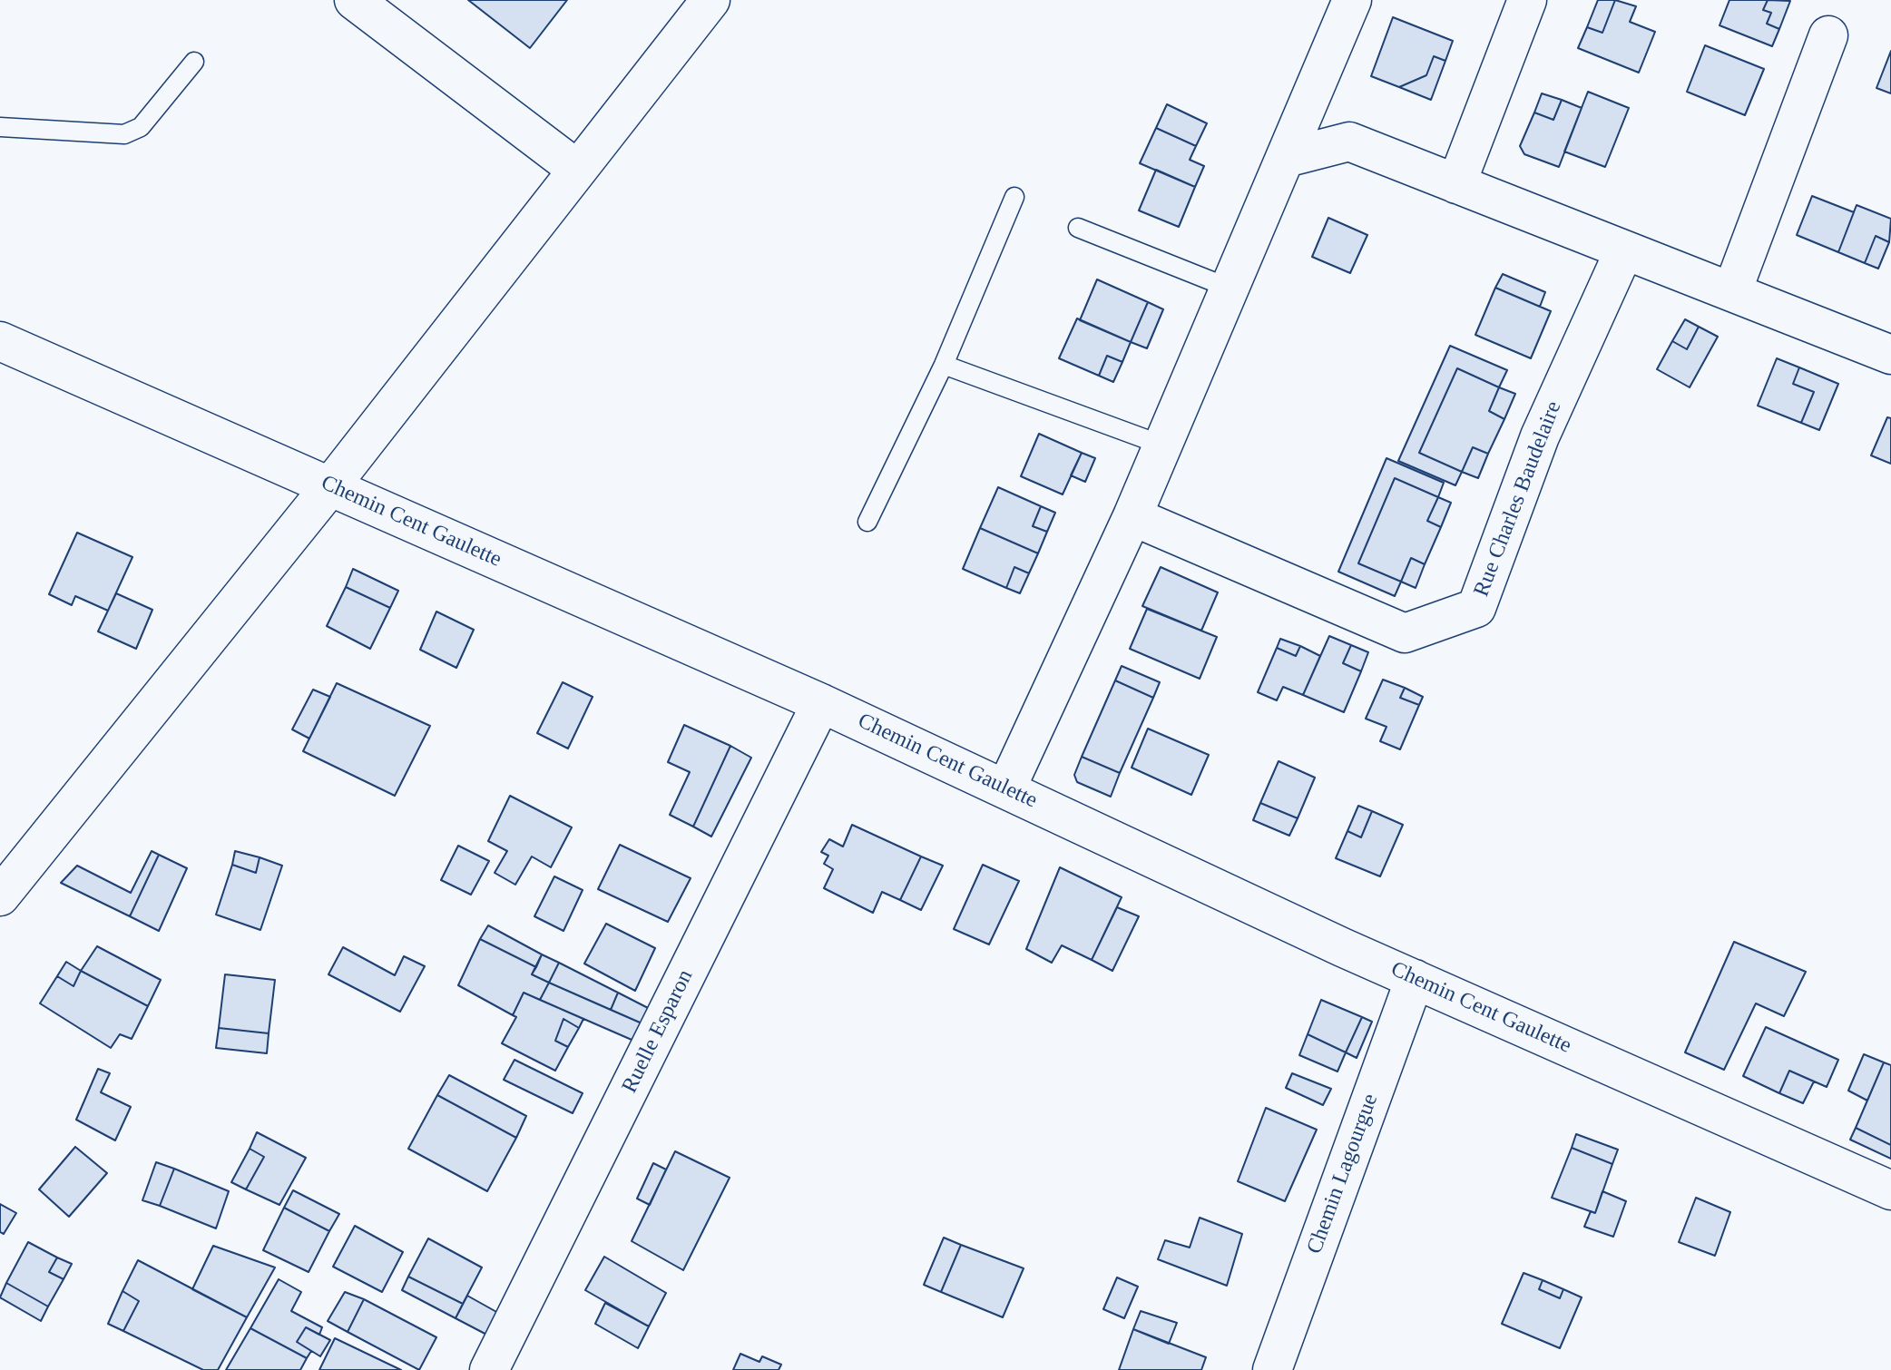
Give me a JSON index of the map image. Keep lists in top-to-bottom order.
{
  "streets": {
    "street": [
      "Rue Charles Baudelaire",
      "Chemin Cent Gaulette",
      "Ruelle Esparon",
      "Chemin Lagourgue"
    ]
  },
  "crossings": [
    ["Chemin Cent Gaulette", "Ruelle Esparon"],
    ["Chemin Cent Gaulette", "Chemin Lagourgue"]
  ]
}
